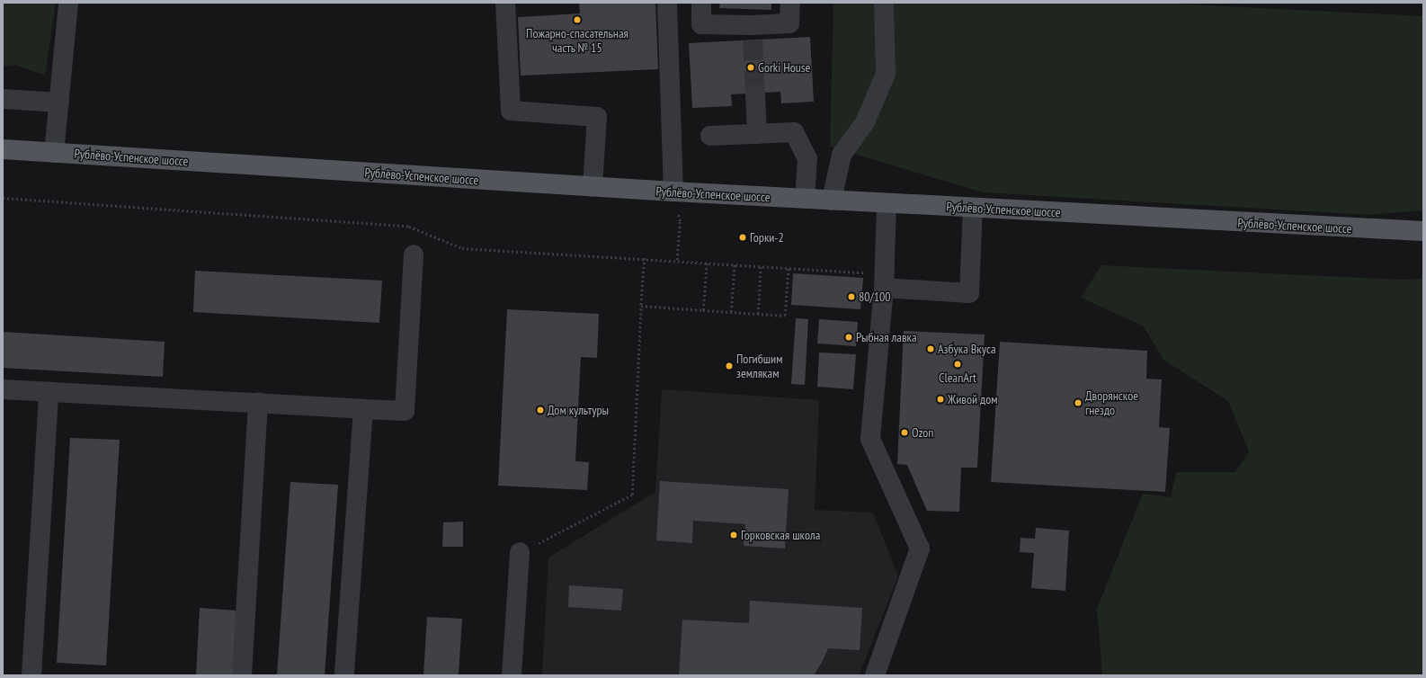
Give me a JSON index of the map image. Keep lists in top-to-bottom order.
{
  "streets": {
    "main road": ["Рублёво-Успенское шоссе"]
  },
  "places": [
    "Пожарно-спасательная часть № 15",
    "Gorki House",
    "Горки-2",
    "80/100",
    "Рыбная лавка",
    "Азбука Вкуса",
    "CleanArt",
    "Погибшим землякам",
    "Живой дом",
    "Дворянское гнездо",
    "Дом культуры",
    "Ozon",
    "Горковская школа"
  ]
}
